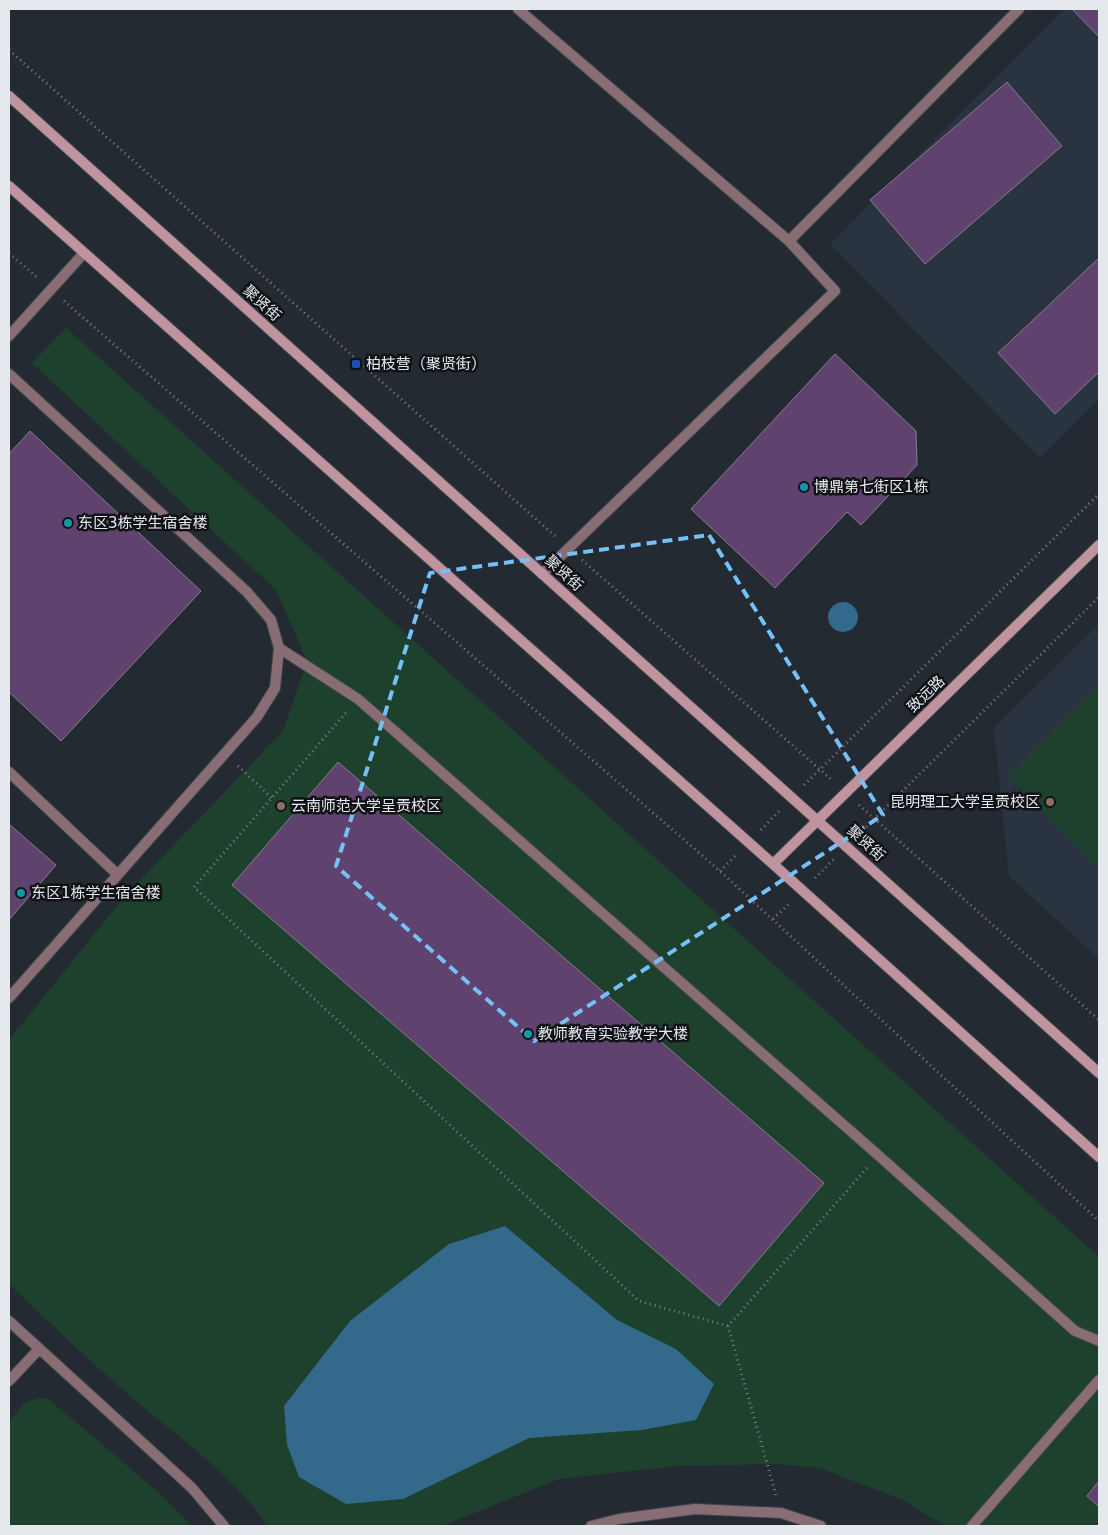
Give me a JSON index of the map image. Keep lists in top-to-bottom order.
{
  "streets": {
    "main road": ["聚贤街", "致远路"]
  },
  "crossings": [
    ["聚贤街", "致远路"]
  ],
  "places": {
    "transit": ["柏枝营（聚贤街）"],
    "other": [
      "博鼎第七街区1栋",
      "东区3栋学生宿舍楼",
      "昆明理工大学呈贡校区",
      "云南师范大学呈贡校区",
      "东区1栋学生宿舍楼",
      "教师教育实验教学大楼"
    ]
  }
}
